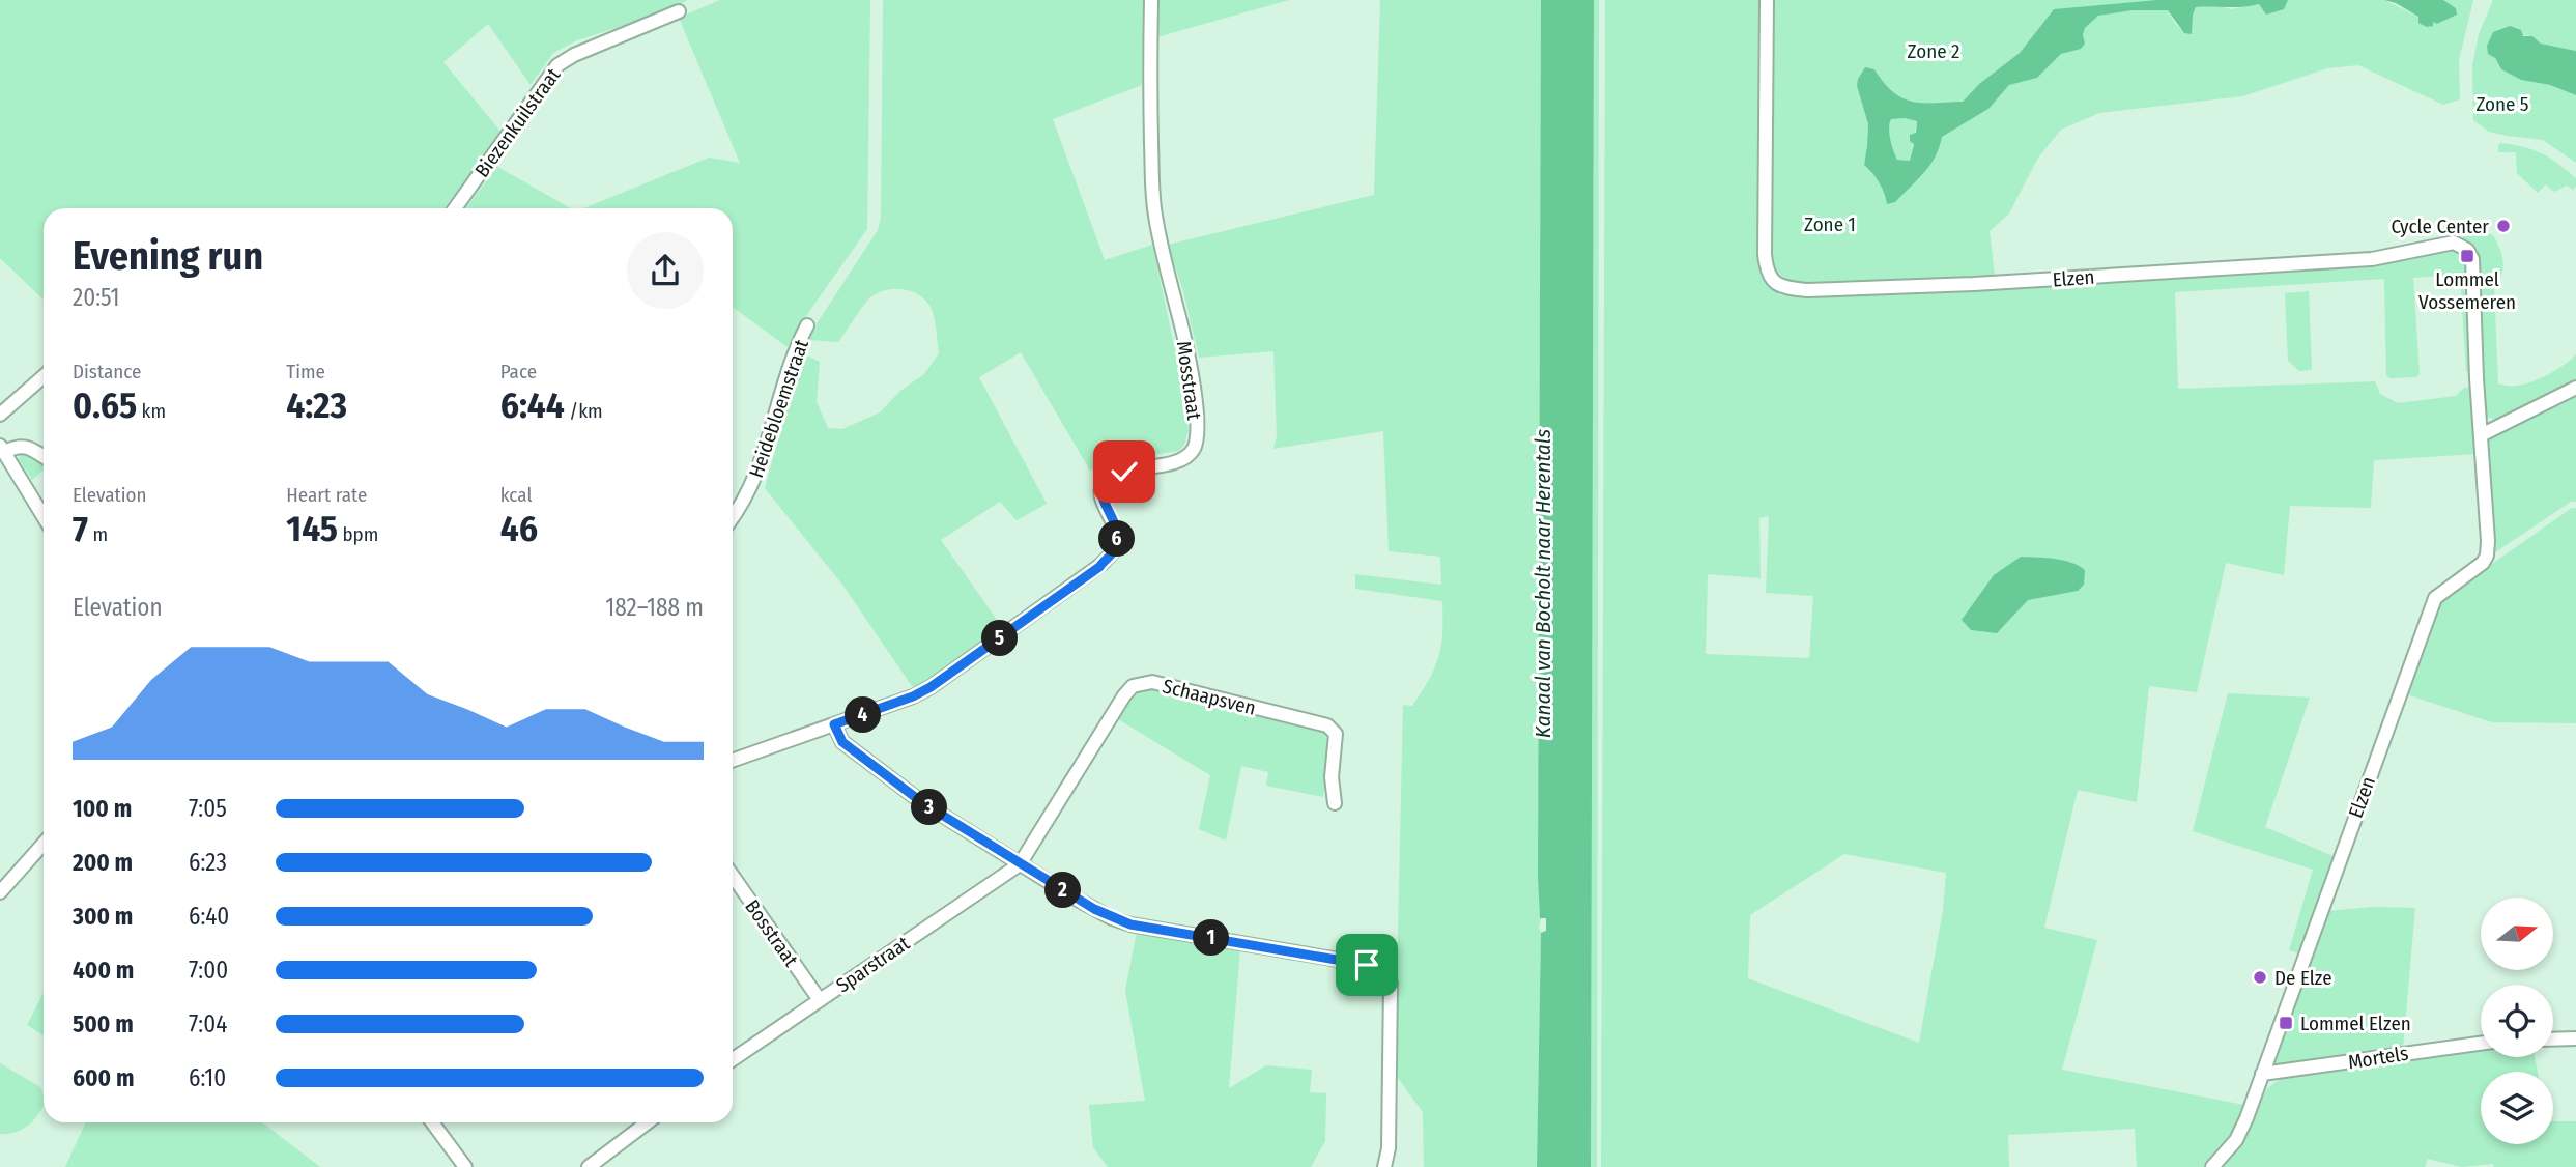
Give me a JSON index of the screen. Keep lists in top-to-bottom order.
{
  "streets": {
    "street": [
      "Biezenkuilstraat",
      "Elzen",
      "Mosstraat",
      "Heidebloemstraat",
      "Schaapsven",
      "Bosstraat",
      "Sparstraat",
      "Mortels"
    ]
  },
  "crossings": [
    ["Elzen", "Mortels"],
    ["Schaapsven", "Sparstraat"],
    ["Bosstraat", "Sparstraat"]
  ],
  "water": ["Kanaal van Bocholt naar Herentals"],
  "parks": ["Zone 2", "Zone 5", "Zone 1"],
  "places": {
    "other": ["Cycle Center", "De Elze"],
    "transit": ["Lommel Vossemeren", "Lommel Elzen"]
  },
  "north": "right",
  "page": {
    "heading": ["Evening run", "20:51"],
    "stats": [
      ["Distance", "0.65 km"],
      ["Time", "4:23"],
      ["Pace", "6:44 /km"],
      ["Elevation", "7 m"],
      ["Heart rate", "145 bpm"],
      ["kcal", "46"]
    ],
    "pins": [
      "6",
      "5",
      "4",
      "3",
      "2",
      "1"
    ],
    "chart": ["Elevation", "182–188 m"],
    "list": [
      {
        "name": "100 m",
        "note": "7:05"
      },
      {
        "name": "200 m",
        "note": "6:23"
      },
      {
        "name": "300 m",
        "note": "6:40"
      },
      {
        "name": "400 m",
        "note": "7:00"
      },
      {
        "name": "500 m",
        "note": "7:04"
      },
      {
        "name": "600 m",
        "note": "6:10"
      }
    ]
  }
}
